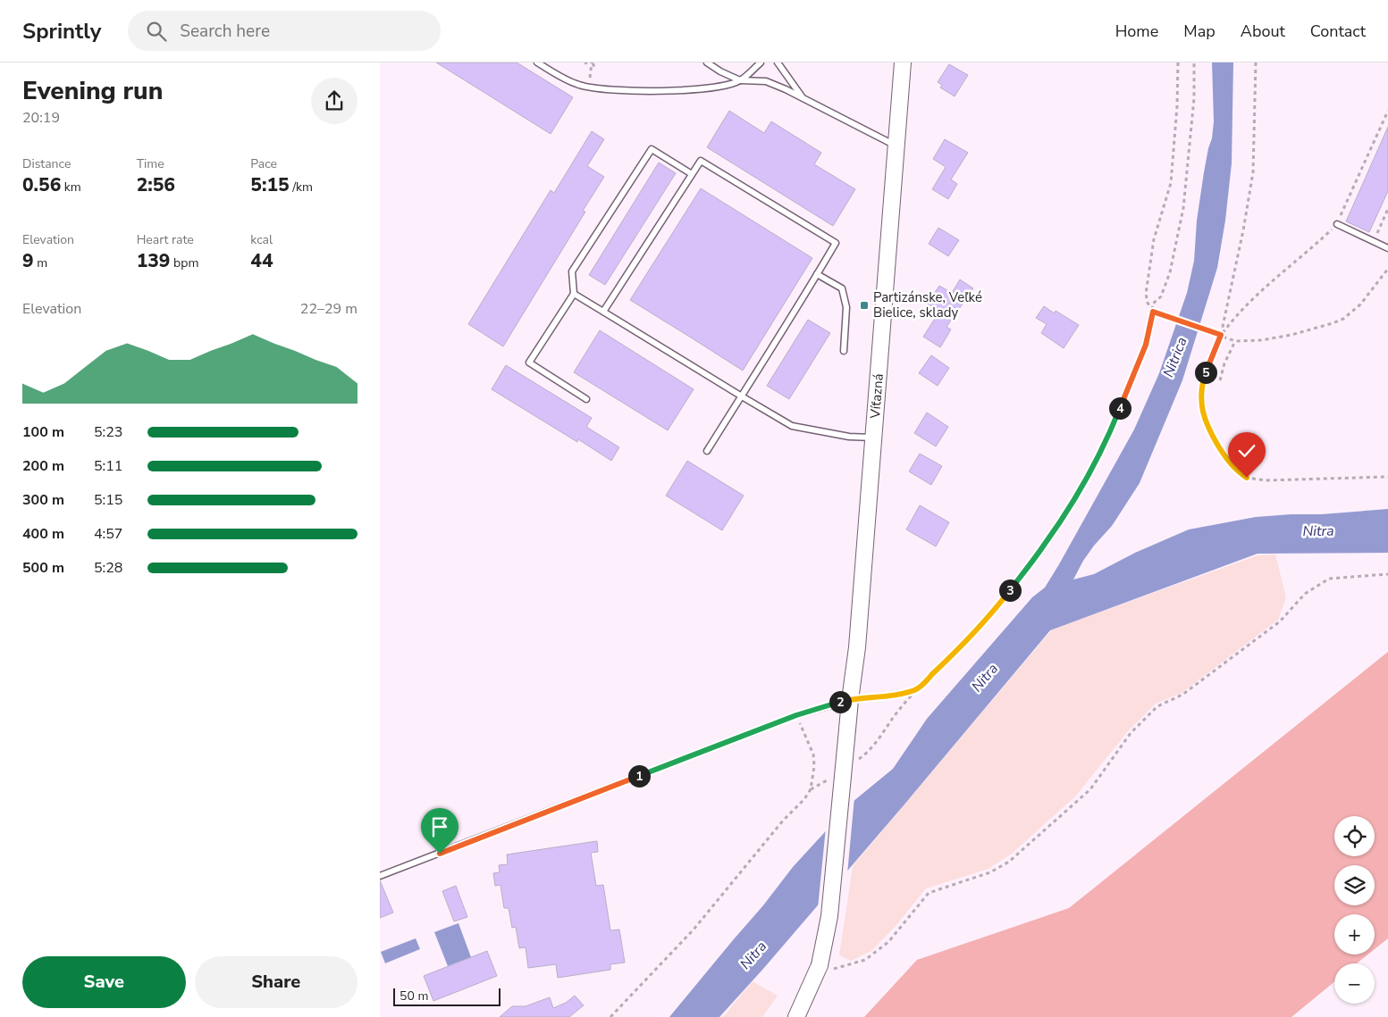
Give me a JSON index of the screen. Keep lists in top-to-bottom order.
{
  "streets": {
    "main road": ["Víťazná"]
  },
  "water": ["Nitrica", "Nitra"],
  "places": {
    "transit": ["Partizánske, Veľké Bielice, sklady"]
  },
  "scale_bar": "50 m",
  "page": {
    "header": "Sprintly",
    "search": "Search here",
    "nav": [
      "Home",
      "Map",
      "About",
      "Contact"
    ],
    "heading": ["Evening run", "20:19"],
    "stats": [
      ["Distance", "0.56 km"],
      ["Time", "2:56"],
      ["Pace", "5:15 /km"],
      ["Elevation", "9 m"],
      ["Heart rate", "139 bpm"],
      ["kcal", "44"]
    ],
    "chart": ["Elevation", "22–29 m"],
    "pins": [
      "5",
      "4",
      "3",
      "2",
      "1"
    ],
    "list": [
      {
        "name": "100 m",
        "note": "5:23"
      },
      {
        "name": "200 m",
        "note": "5:11"
      },
      {
        "name": "300 m",
        "note": "5:15"
      },
      {
        "name": "400 m",
        "note": "4:57"
      },
      {
        "name": "500 m",
        "note": "5:28"
      }
    ],
    "map_buttons": ["+", "−"],
    "buttons": ["Save", "Share"],
    "scale": "50 m"
  }
}
